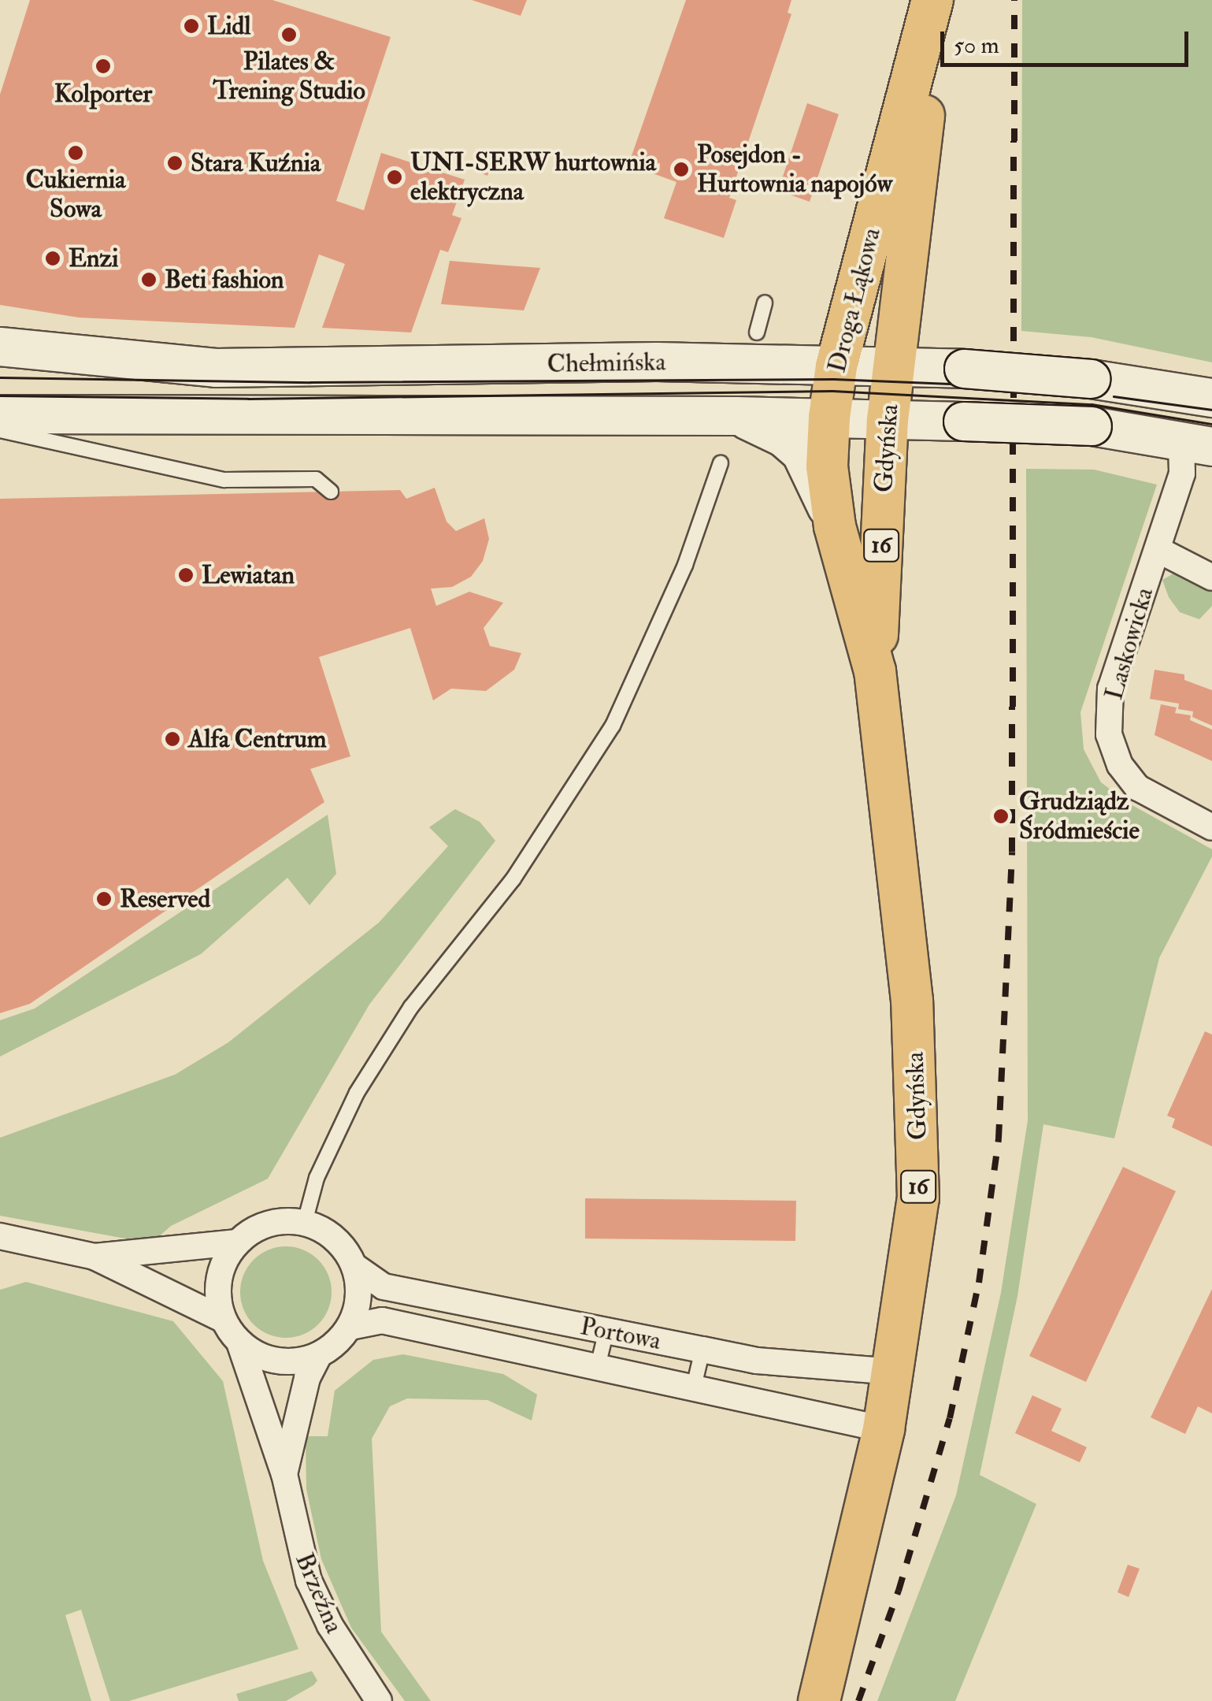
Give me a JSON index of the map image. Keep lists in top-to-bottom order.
{
  "streets": {
    "main road": [
      "Droga Łąkowa",
      "Chełmińska",
      "Gdyńska",
      "16"
    ],
    "street": ["Laskowicka", "Portowa", "Brzeźna"]
  },
  "crossings": [
    ["Droga Łąkowa", "Chełmińska"],
    ["Droga Łąkowa", "Gdyńska"],
    ["Chełmińska", "Gdyńska"],
    ["Chełmińska", "Laskowicka"],
    ["Gdyńska", "Portowa"],
    ["Portowa", "Brzeźna"]
  ],
  "places": [
    "Lidl",
    "Pilates & Trening Studio",
    "Kolporter",
    "Cukiernia Sowa",
    "Stara Kuźnia",
    "Posejdon - Hurtownia napojów",
    "UNI-SERW hurtownia elektryczna",
    "Enzi",
    "Beti fashion",
    "Lewiatan",
    "Alfa Centrum",
    "Grudziądz Śródmieście",
    "Reserved"
  ],
  "scale_bar": "50 m"
}
